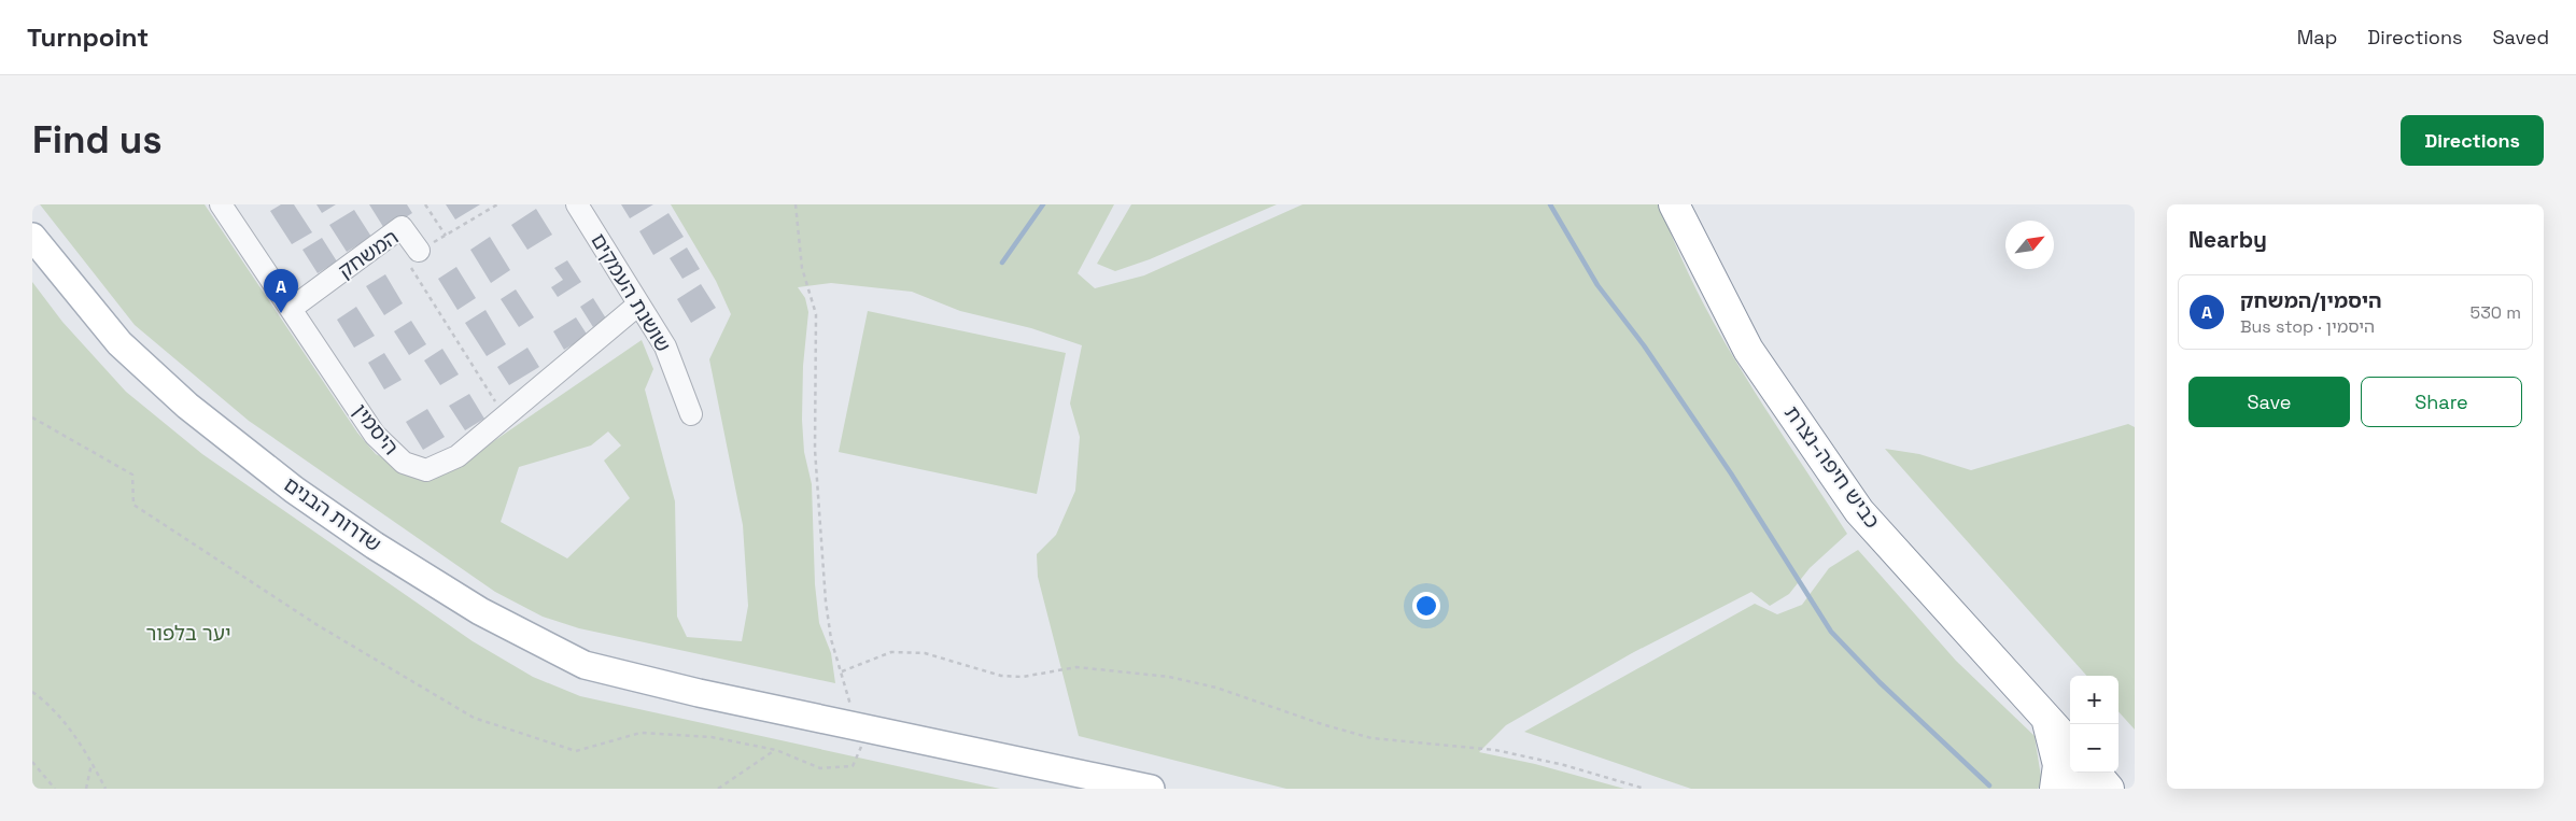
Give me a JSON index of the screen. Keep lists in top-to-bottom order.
{
  "streets": {
    "highway": ["כביש חיפה-נצרת"],
    "main road": ["שדרות הבנים"],
    "street": ["המשחק", "שושנת העמקים", "היסמין"]
  },
  "crossings": [
    ["המשחק", "היסמין"],
    ["שושנת העמקים", "היסמין"]
  ],
  "parks": ["יער בלפור"],
  "north": "top right",
  "page": {
    "header": "Turnpoint",
    "nav": ["Map", "Directions", "Saved"],
    "buttons": [
      "Directions",
      ["Save", "Share"]
    ],
    "title": "Find us",
    "heading": "Nearby",
    "pins": "A",
    "list": [
      {
        "mark": "A",
        "name": "היסמין/המשחק",
        "note": "Bus stop · היסמין",
        "value": "530 m"
      }
    ],
    "map_buttons": ["+", "−"]
  }
}
